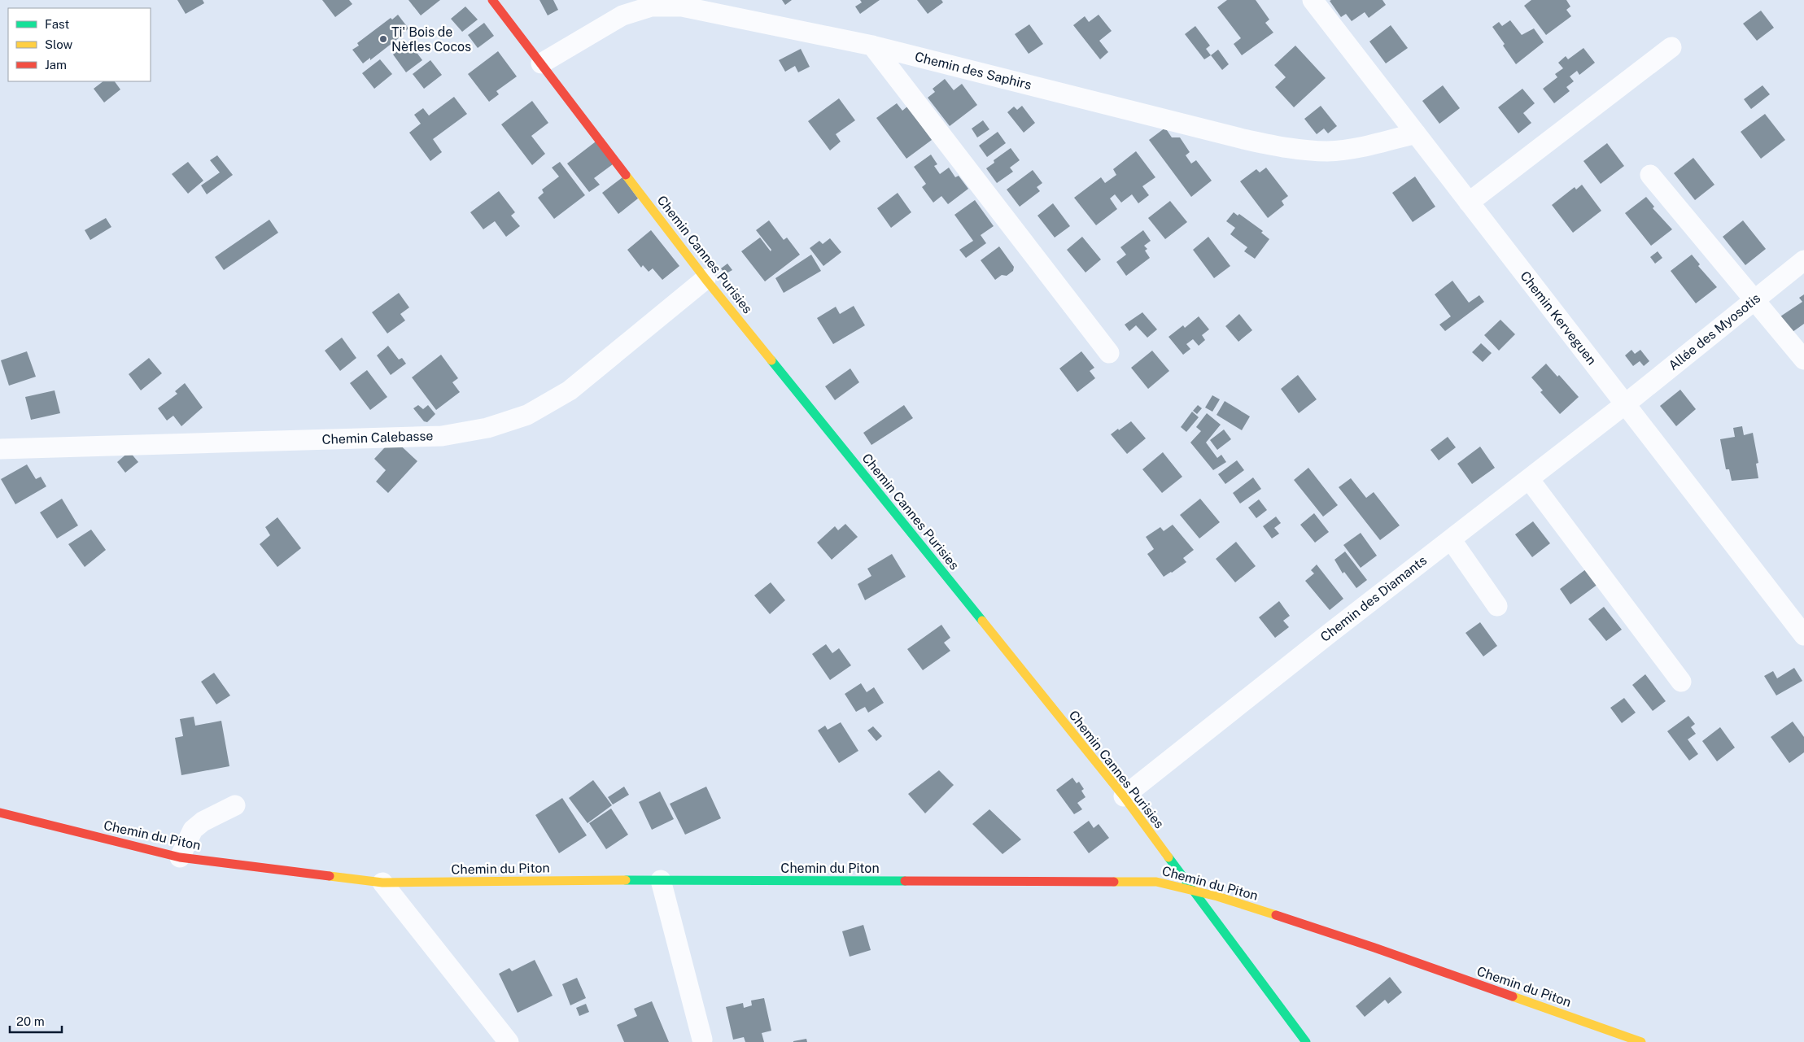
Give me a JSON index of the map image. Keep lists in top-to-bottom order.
{
  "streets": {
    "street": [
      "Chemin des Saphirs",
      "Chemin Cannes Purisies",
      "Chemin Kerveguen",
      "Allée des Myosotis",
      "Chemin Calebasse",
      "Chemin des Diamants",
      "Chemin du Piton"
    ]
  },
  "crossings": [
    ["Chemin des Saphirs", "Chemin Cannes Purisies"],
    ["Chemin des Saphirs", "Chemin Kerveguen"],
    ["Chemin Cannes Purisies", "Chemin Calebasse"],
    ["Chemin Cannes Purisies", "Chemin des Diamants"],
    ["Chemin Cannes Purisies", "Chemin du Piton"],
    ["Chemin Kerveguen", "Allée des Myosotis"],
    ["Chemin Kerveguen", "Chemin des Diamants"],
    ["Allée des Myosotis", "Chemin des Diamants"]
  ],
  "places": ["Ti' Bois de Nèfles Cocos"],
  "legend": ["Fast", "Slow", "Jam"],
  "scale_bar": "20 m"
}
